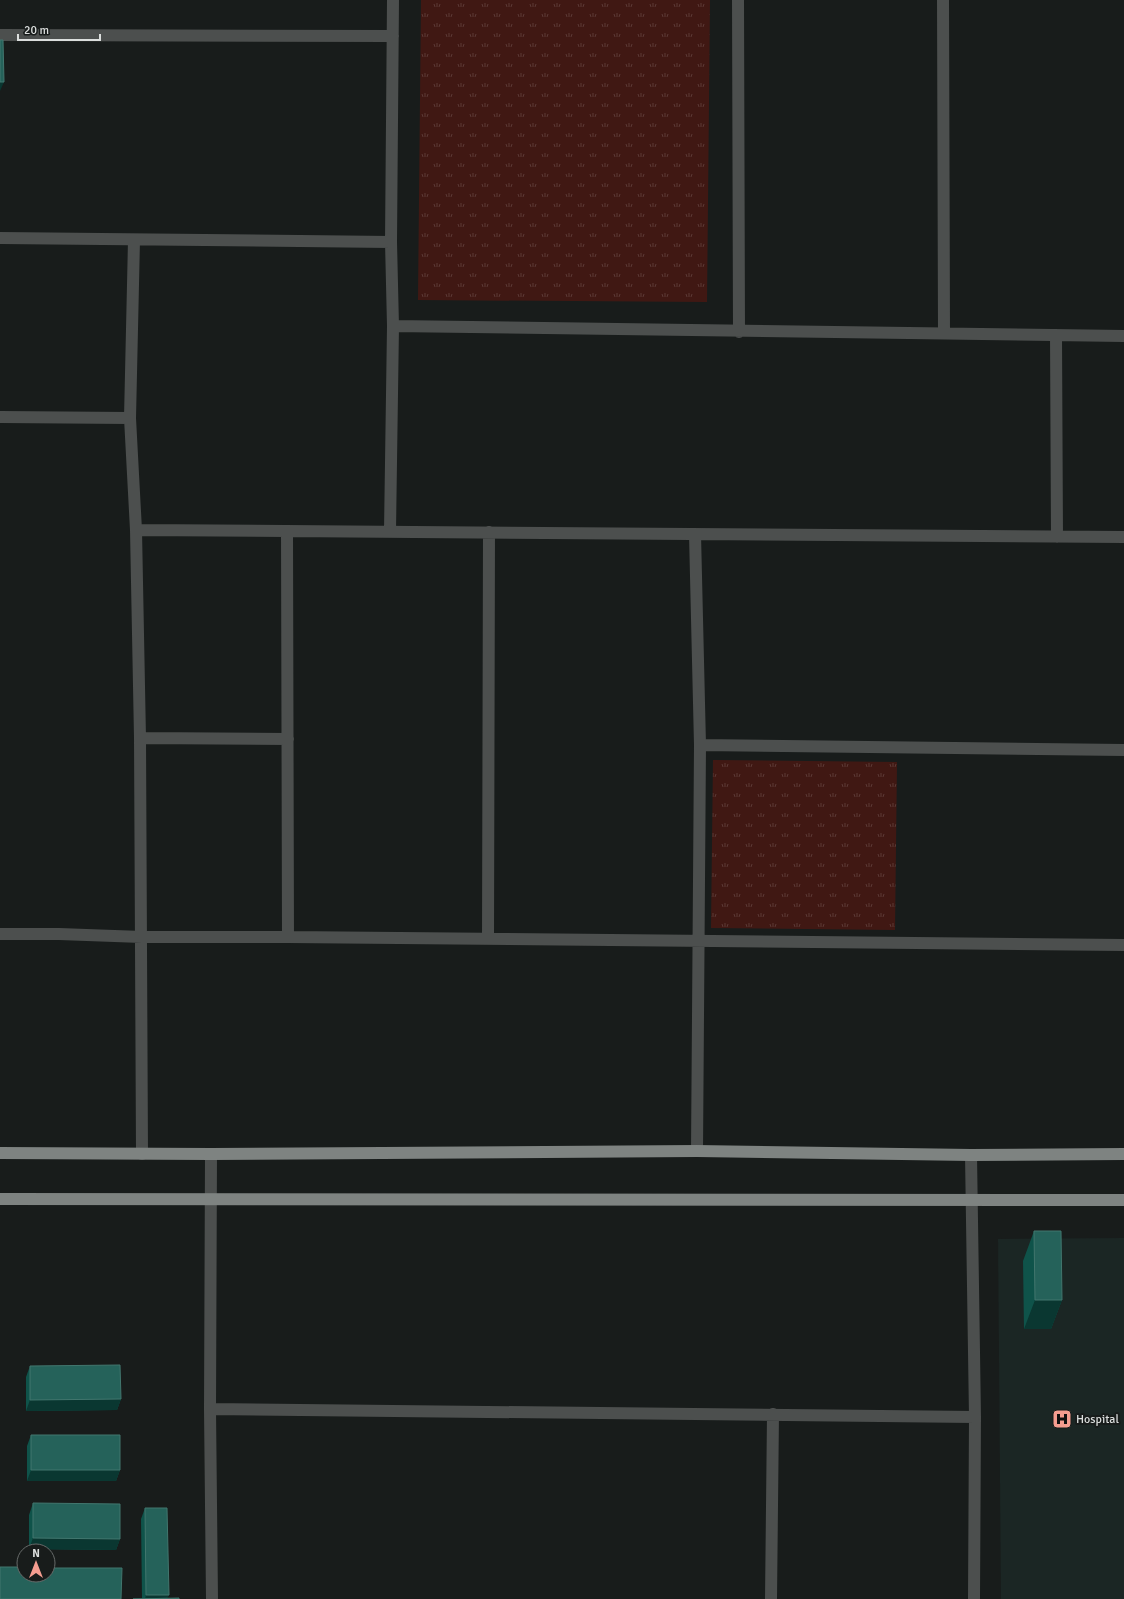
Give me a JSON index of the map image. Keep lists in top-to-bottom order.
{
  "places": {
    "hospital": ["Hospital"]
  },
  "scale_bar": "20 m",
  "north": "top"
}
